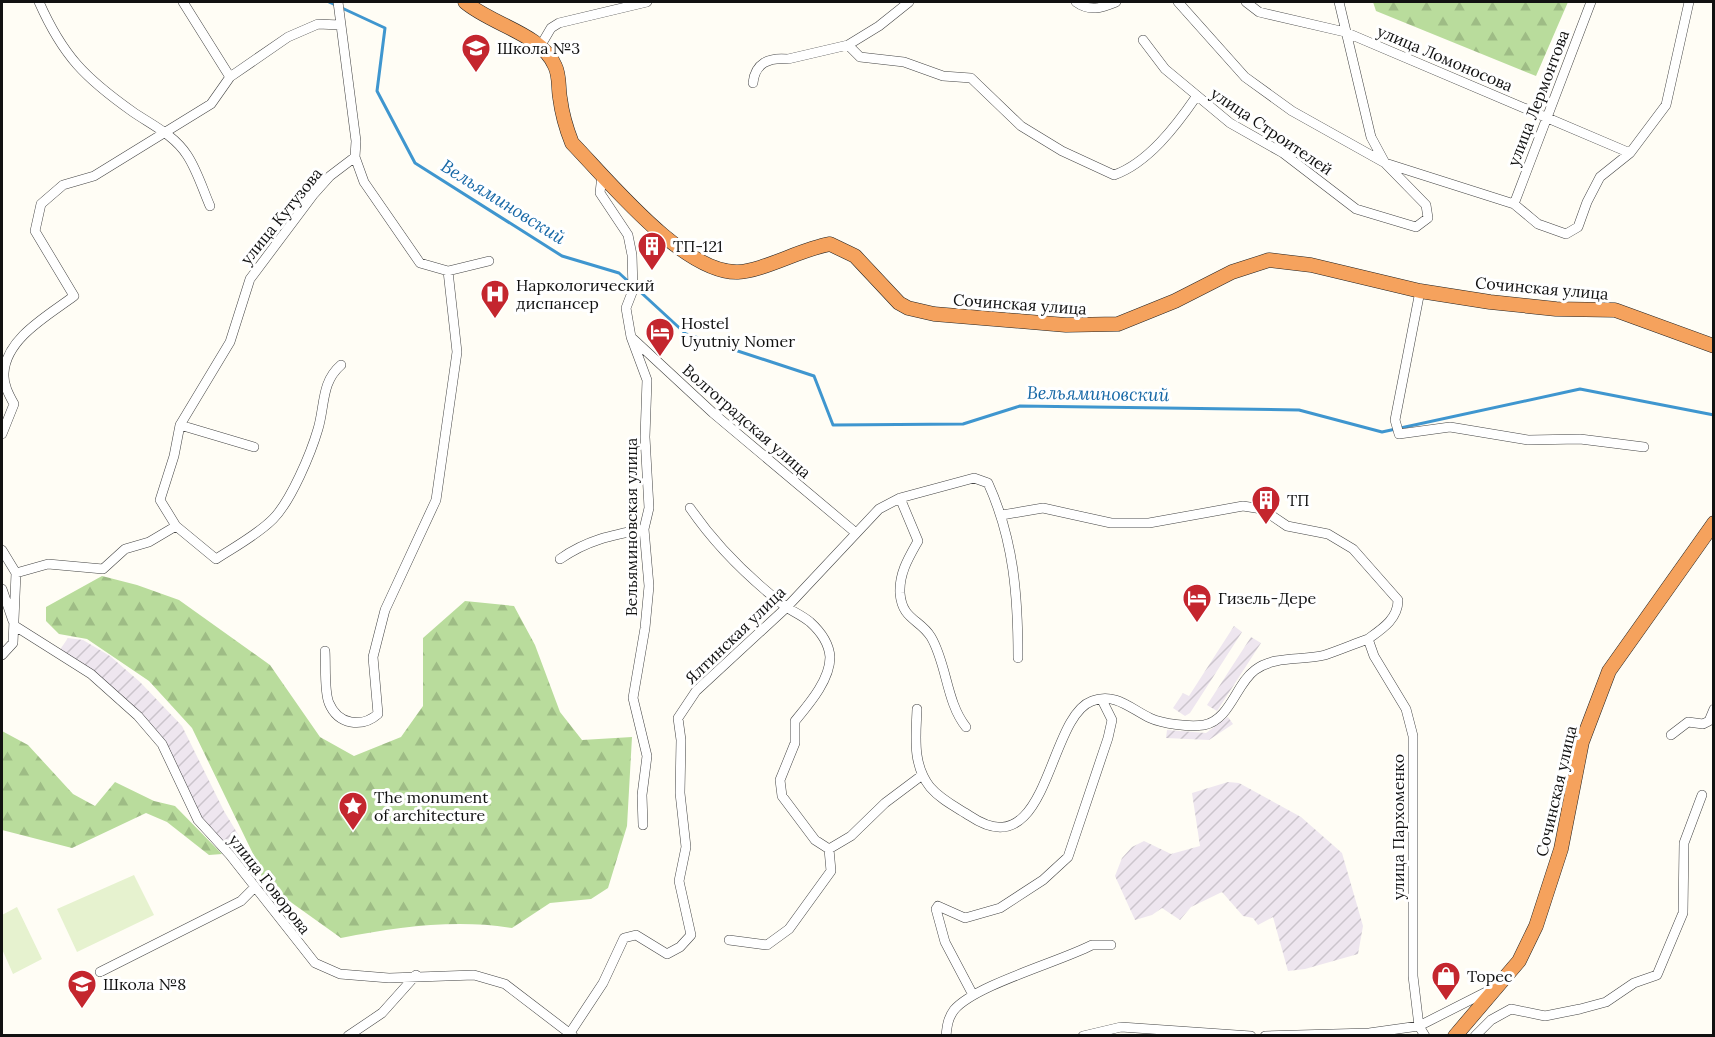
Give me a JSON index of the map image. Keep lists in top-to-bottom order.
{
  "streets": {
    "highway": ["Сочинская улица"],
    "street": [
      "улица Ломоносова",
      "улица Лермонтова",
      "улица Строителей",
      "улица Кутузова",
      "Волгоградская улица",
      "Вельяминовская улица",
      "Ялтинская улица",
      "улица Пархоменко",
      "улица Говорова"
    ]
  },
  "crossings": [
    ["улица Ломоносова", "улица Лермонтова"],
    ["Волгоградская улица", "Вельяминовская улица"],
    ["Волгоградская улица", "Ялтинская улица"],
    ["Ялтинская улица", "улица Говорова"]
  ],
  "water": ["Вельяминовский"],
  "places": {
    "school or university": ["Школа №3", "Школа №8"],
    "building": ["ТП-121", "ТП"],
    "hospital": ["Наркологический диспансер"],
    "hotel": ["Hostel Uyutniy Nomer", "Гизель-Дере"],
    "place": ["The monument of architecture"],
    "shop": ["Торес"]
  }
}
